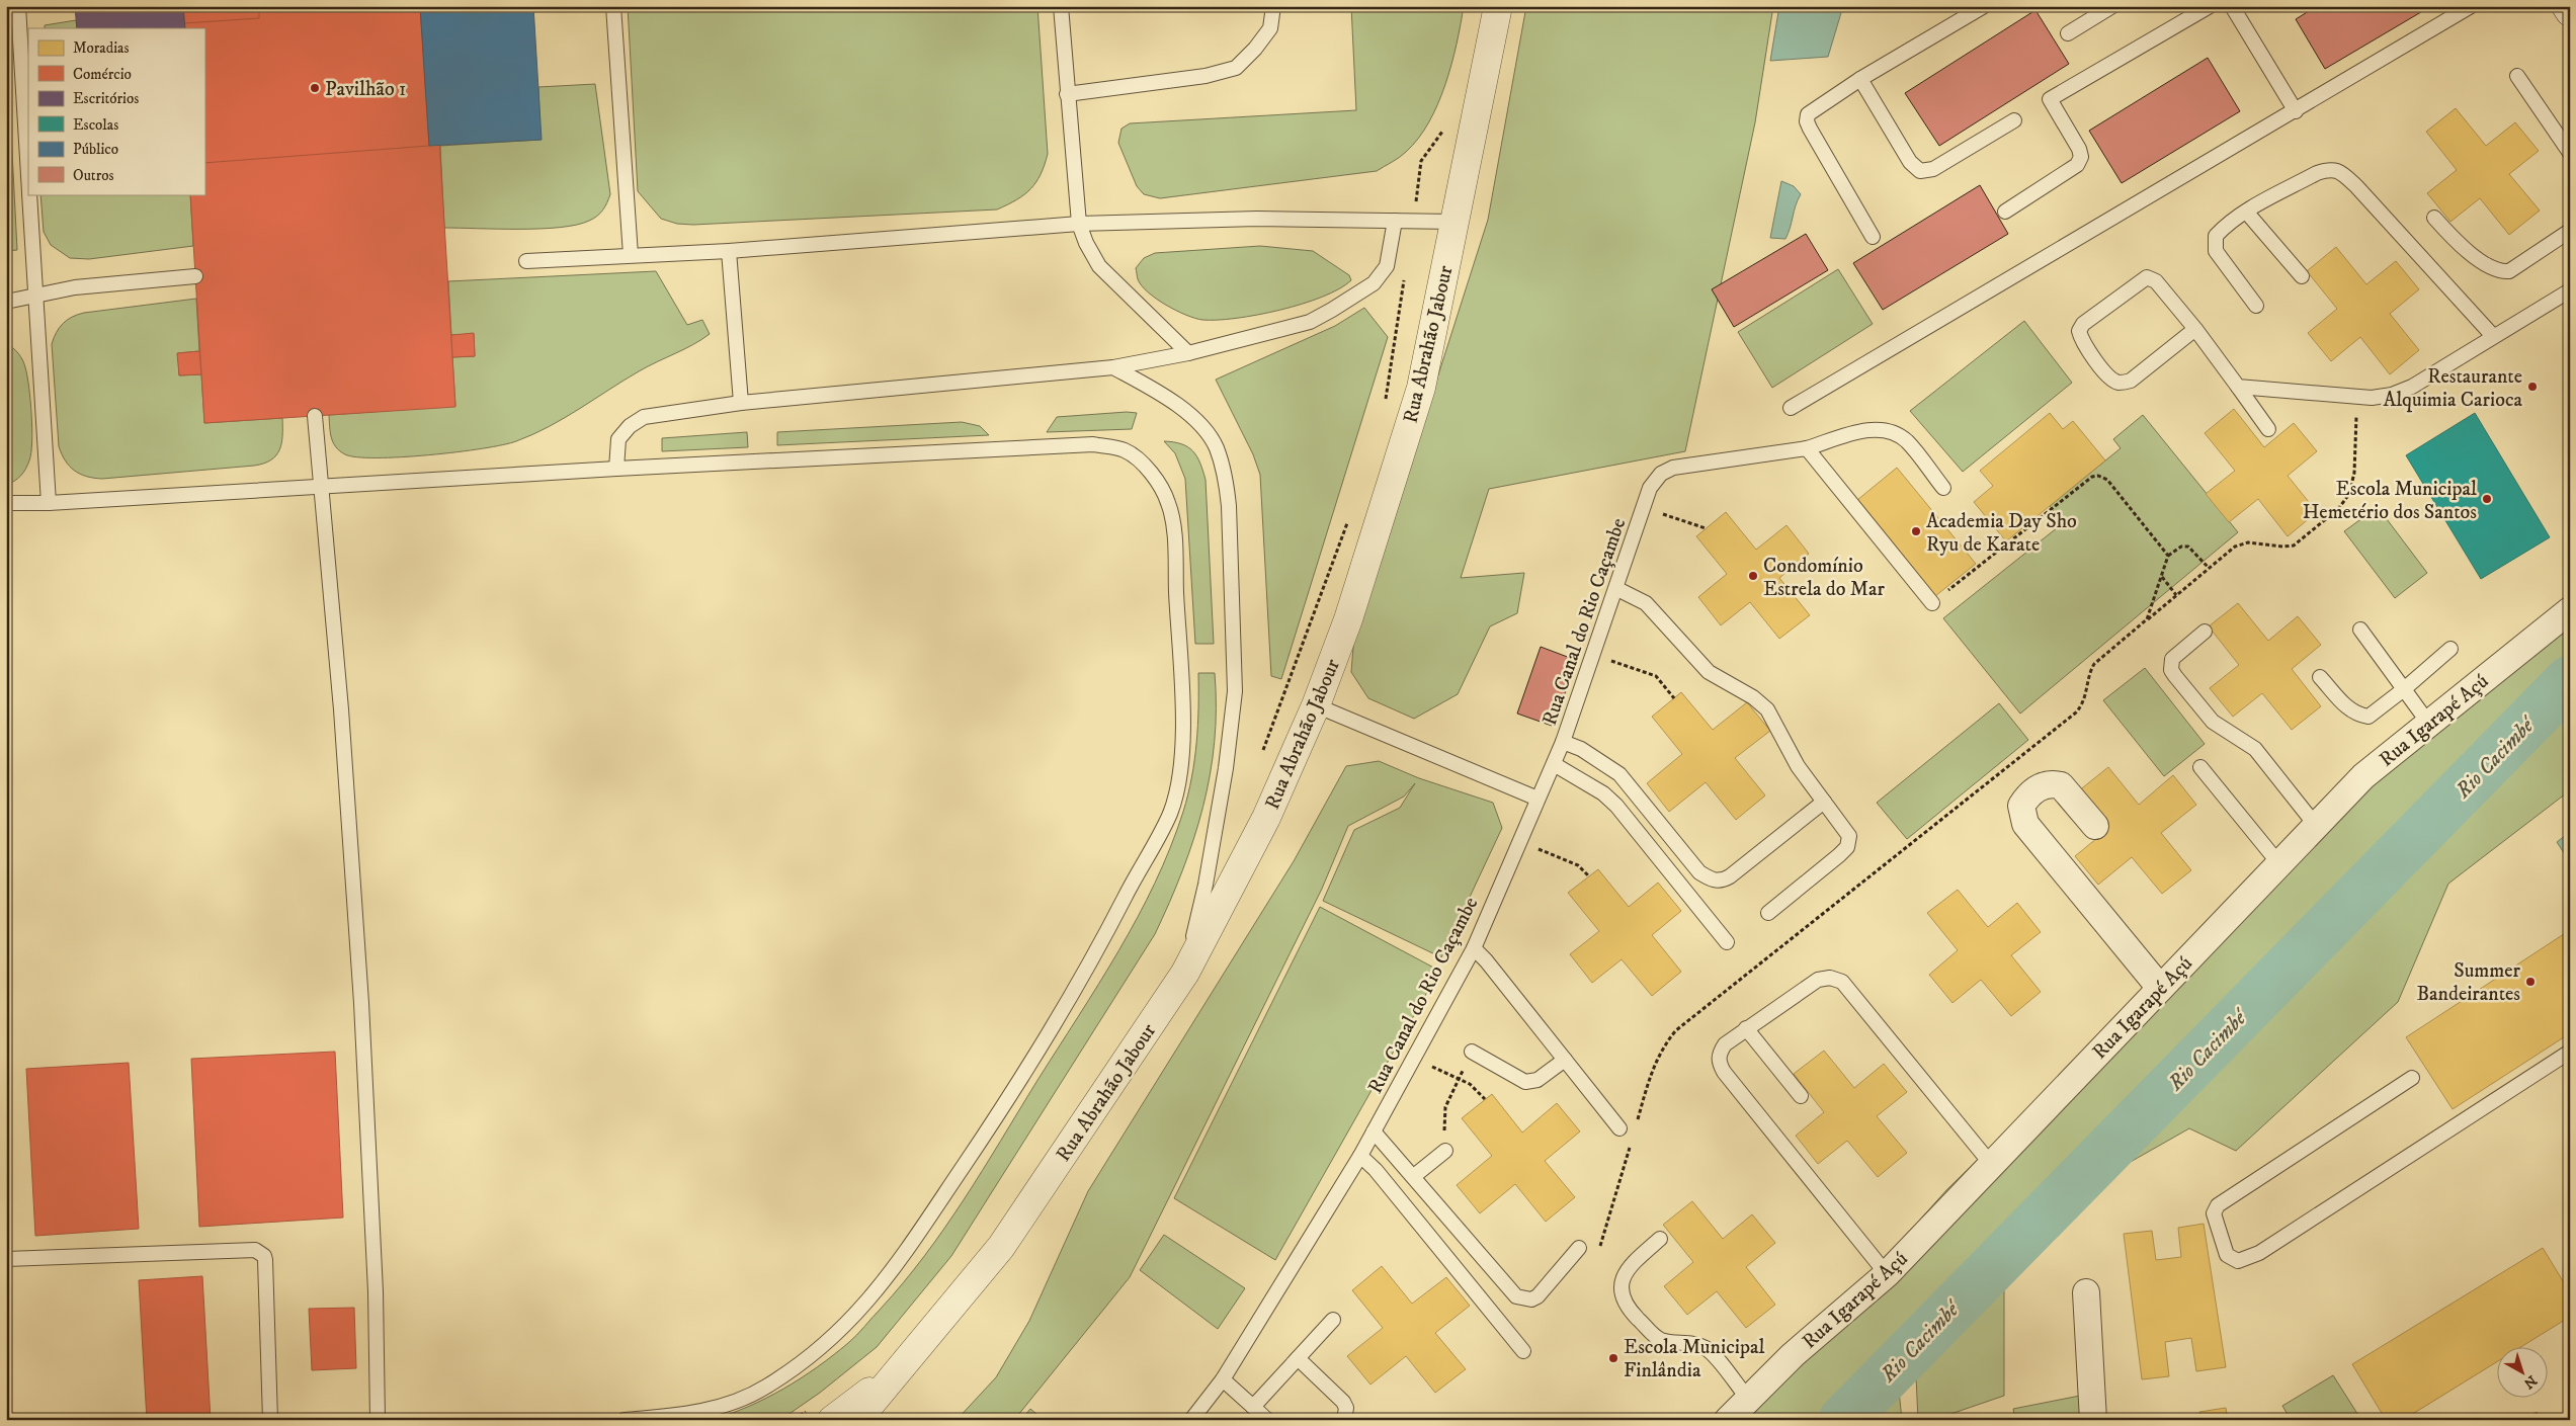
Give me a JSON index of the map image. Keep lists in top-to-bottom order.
{
  "streets": {
    "street": ["Rua Abrahão Jabour", "Rua Igarapé Açú"],
    "lane": ["Rua Canal do Rio Caçambe"]
  },
  "water": ["Rio Cacimbé"],
  "places": [
    "Pavilhão 1",
    "Restaurante Alquimia Carioca",
    "Escola Municipal Hemetério dos Santos",
    "Academia Day Sho Ryu de Karate",
    "Condomínio Estrela do Mar",
    "Summer Bandeirantes",
    "Escola Municipal Finlândia"
  ],
  "legend": [
    "Moradias",
    "Comércio",
    "Escritórios",
    "Escolas",
    "Público",
    "Outros"
  ],
  "north": "bottom right"
}
